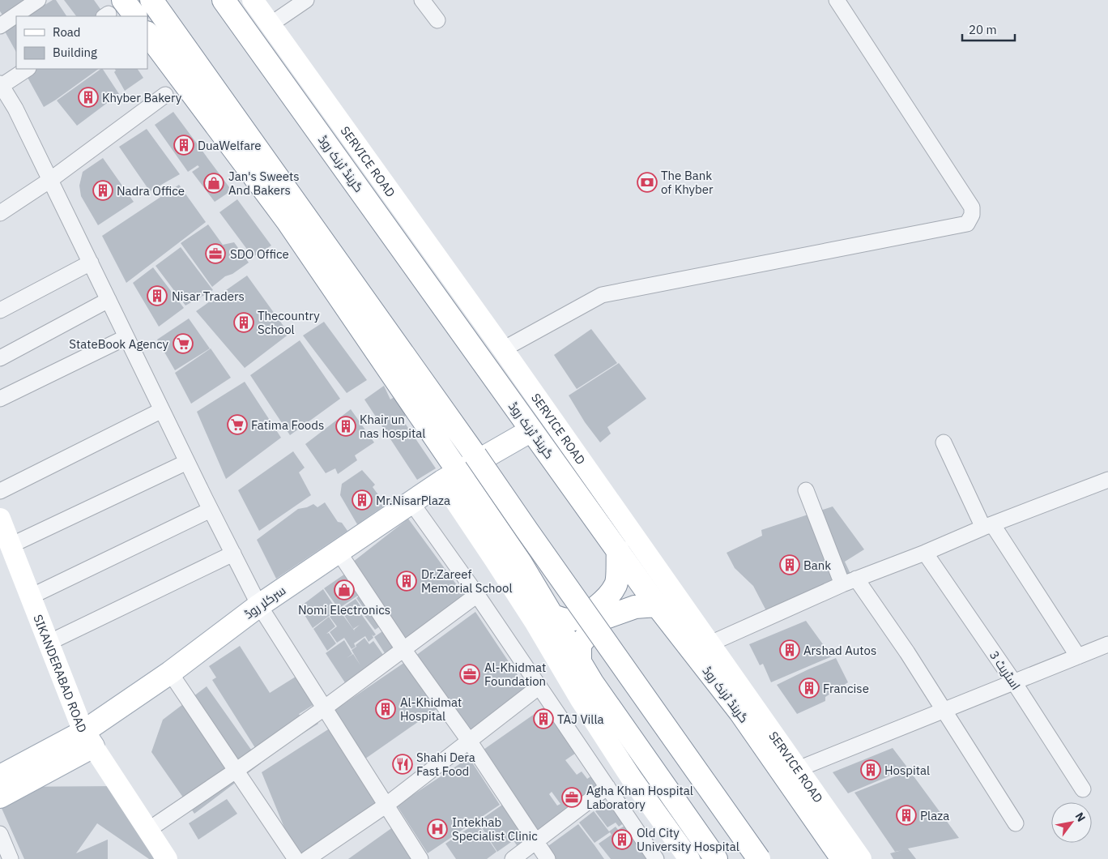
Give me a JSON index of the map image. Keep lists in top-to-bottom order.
{
  "streets": {
    "main road": ["گرینڈ ٹرنک روڈ", "سرکلر روڈ"],
    "street": ["SERVICE ROAD", "اسٹریٹ 3", "SIKANDERABAD ROAD"]
  },
  "crossings": [
    ["گرینڈ ٹرنک روڈ", "سرکلر روڈ"],
    ["سرکلر روڈ", "SIKANDERABAD ROAD"]
  ],
  "places": {
    "building": [
      "Khyber Bakery",
      "DuaWelfare",
      "Nadra Office",
      "Nisar Traders",
      "Thecountry School",
      "Khair un nas hospital",
      "Mr.NisarPlaza",
      "Bank",
      "Dr.Zareef Memorial School",
      "Arshad Autos",
      "Francise",
      "Al-Khidmat Hospital",
      "TAJ Villa",
      "Hospital",
      "Plaza",
      "Old City University Hospital"
    ],
    "bank": ["The Bank of Khyber"],
    "shop": ["Jan's Sweets And Bakers", "Nomi Electronics"],
    "office": ["SDO Office", "Al-Khidmat Foundation", "Agha Khan Hospital Laboratory"],
    "supermarket": ["StateBook Agency", "Fatima Foods"],
    "restaurant": ["Shahi Dera Fast Food"],
    "hospital": ["Intekhab Specialist Clinic"]
  },
  "legend": ["Road", "Building"],
  "scale_bar": "20 m",
  "north": "top right"
}
